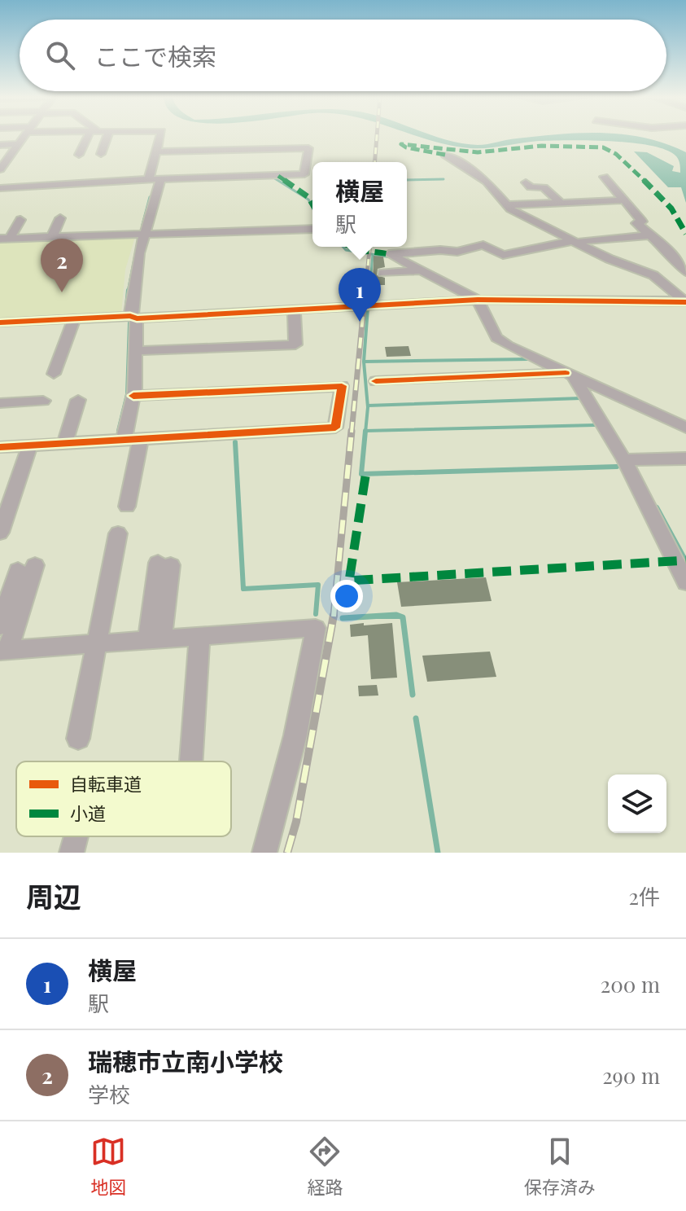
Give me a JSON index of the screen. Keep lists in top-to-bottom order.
{
  "legend": ["自転車道", "小道"],
  "page": {
    "search": "ここで検索",
    "popup": ["横屋", "駅"],
    "pins": ["2", "1"],
    "heading": ["周辺", "2件"],
    "list": [
      {
        "mark": "1",
        "name": "横屋",
        "note": "駅",
        "value": "200 m"
      },
      {
        "mark": "2",
        "name": "瑞穂市立南小学校",
        "note": "学校",
        "value": "290 m"
      }
    ],
    "nav": ["地図", "経路", "保存済み"]
  }
}
